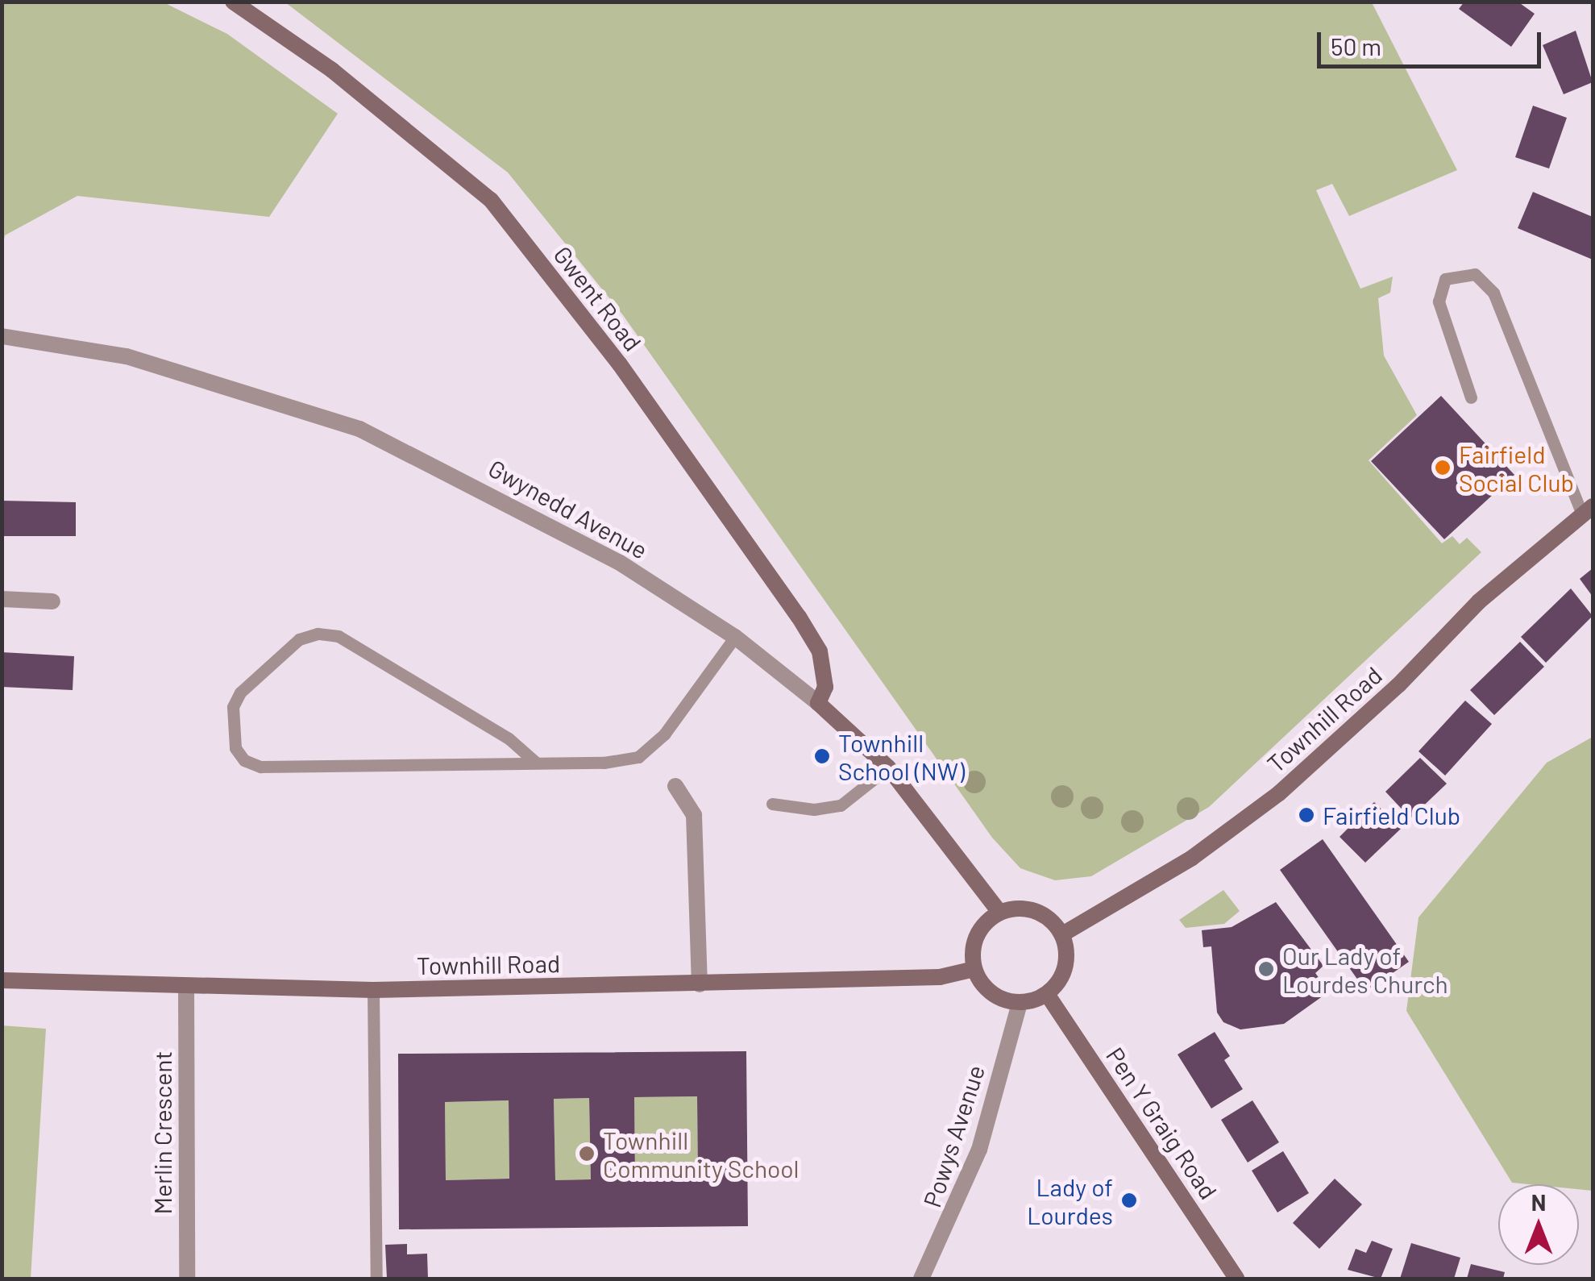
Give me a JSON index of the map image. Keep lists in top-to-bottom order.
{
  "streets": {
    "street": [
      "Gwent Road",
      "Gwynedd Avenue",
      "Townhill Road",
      "Pen Y Graig Road",
      "Merlin Crescent",
      "Powys Avenue"
    ]
  },
  "crossings": [
    ["Gwent Road", "Gwynedd Avenue"],
    ["Gwynedd Avenue", "Townhill Road"],
    ["Gwynedd Avenue", "Pen Y Graig Road"],
    ["Gwynedd Avenue", "Powys Avenue"],
    ["Townhill Road", "Pen Y Graig Road"],
    ["Townhill Road", "Merlin Crescent"],
    ["Townhill Road", "Powys Avenue"],
    ["Pen Y Graig Road", "Powys Avenue"]
  ],
  "places": [
    "Fairfield Social Club",
    "Townhill School (NW)",
    "Fairfield Club",
    "Our Lady of Lourdes Church",
    "Townhill Community School",
    "Lady of Lourdes"
  ],
  "scale_bar": "50 m",
  "north": "top"
}
